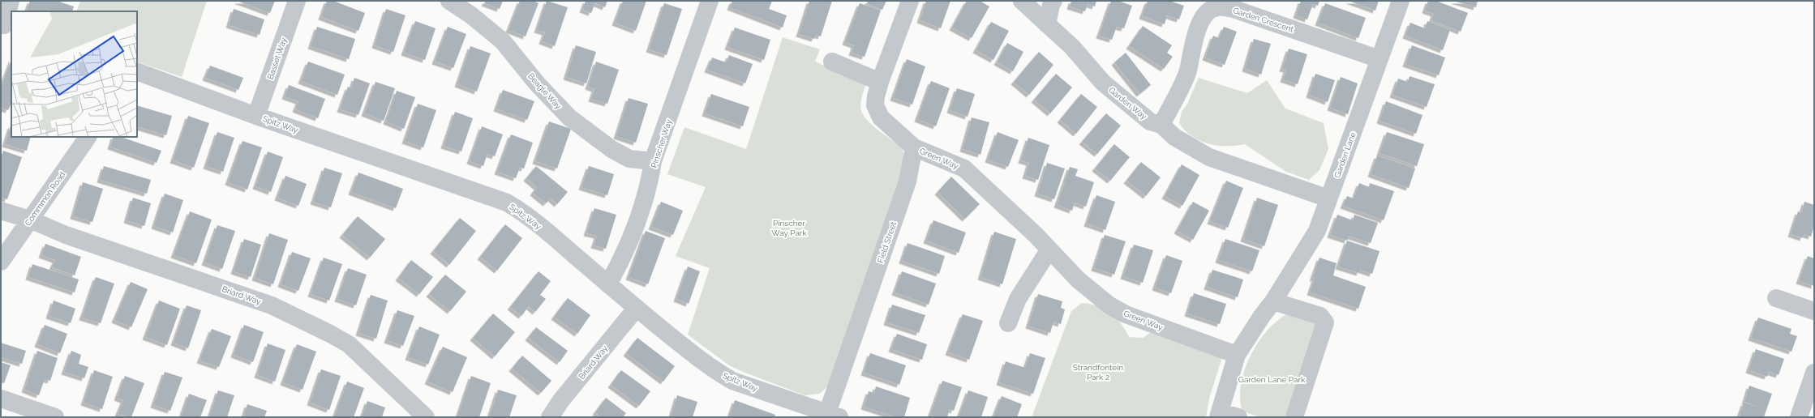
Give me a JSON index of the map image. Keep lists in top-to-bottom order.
{
  "streets": {
    "street": [
      "Garden Crescent",
      "Basset Way",
      "Beagle Way",
      "Garden Way",
      "Spitz Way",
      "Pinscher Way",
      "Garden Lane",
      "Green Way",
      "Commmon Road",
      "Field Street",
      "Briard Way"
    ]
  },
  "crossings": [
    ["Garden Crescent", "Garden Way"],
    ["Garden Crescent", "Garden Lane"],
    ["Basset Way", "Spitz Way"],
    ["Beagle Way", "Pinscher Way"],
    ["Garden Way", "Garden Lane"],
    ["Spitz Way", "Pinscher Way"],
    ["Spitz Way", "Field Street"],
    ["Spitz Way", "Briard Way"],
    ["Garden Lane", "Green Way"],
    ["Green Way", "Field Street"],
    ["Commmon Road", "Briard Way"]
  ],
  "parks": ["Pinscher Way Park", "Strandfontein Park 2", "Garden Lane Park"]
}
